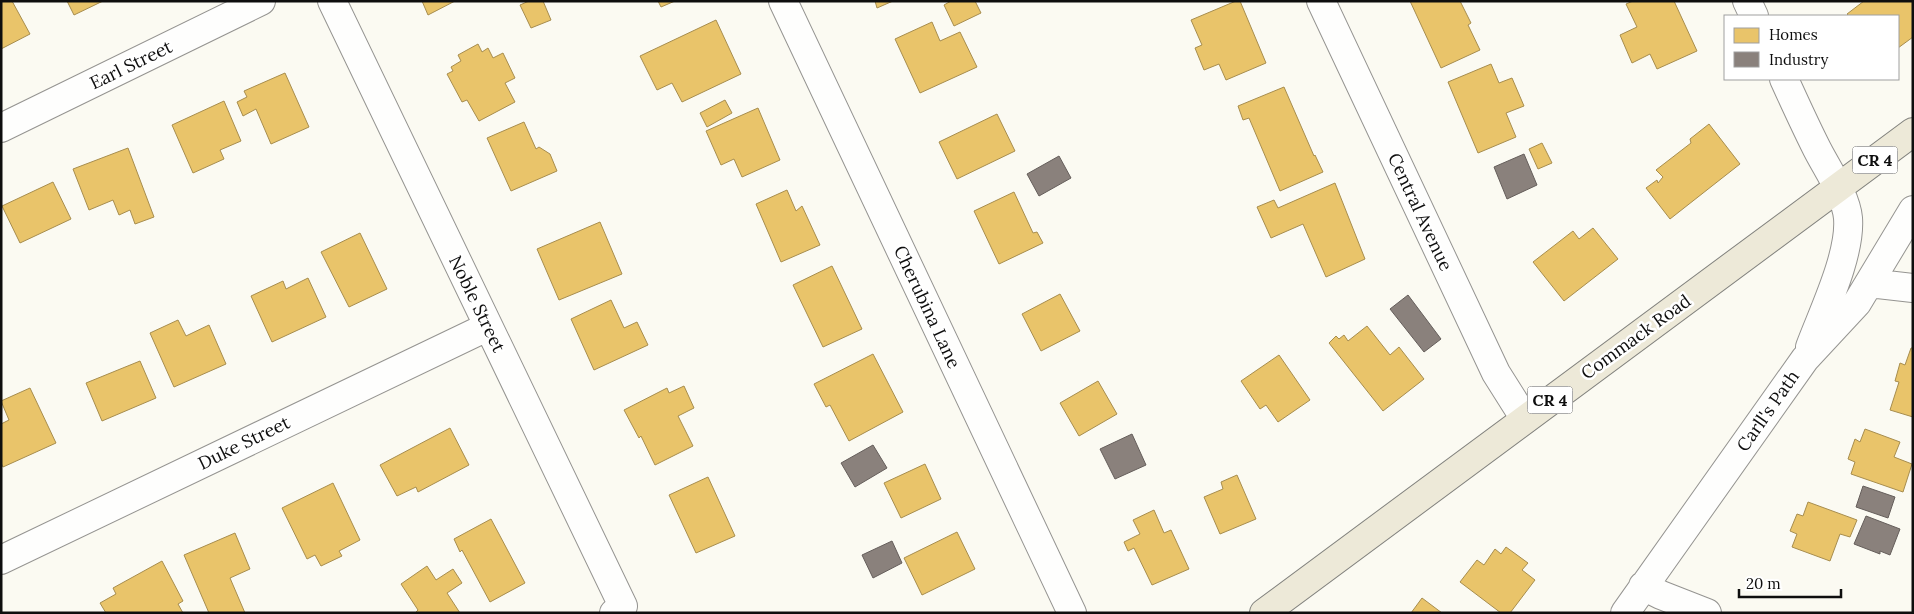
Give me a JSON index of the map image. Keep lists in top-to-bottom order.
{
  "streets": {
    "main road": ["CR 4", "Commack Road"],
    "street": [
      "Earl Street",
      "Central Avenue",
      "Noble Street",
      "Cherubina Lane",
      "Carll's Path",
      "Duke Street"
    ]
  },
  "crossings": [
    ["Central Avenue", "Commack Road"],
    ["Noble Street", "Duke Street"]
  ],
  "legend": ["Homes", "Industry"],
  "scale_bar": "20 m"
}
